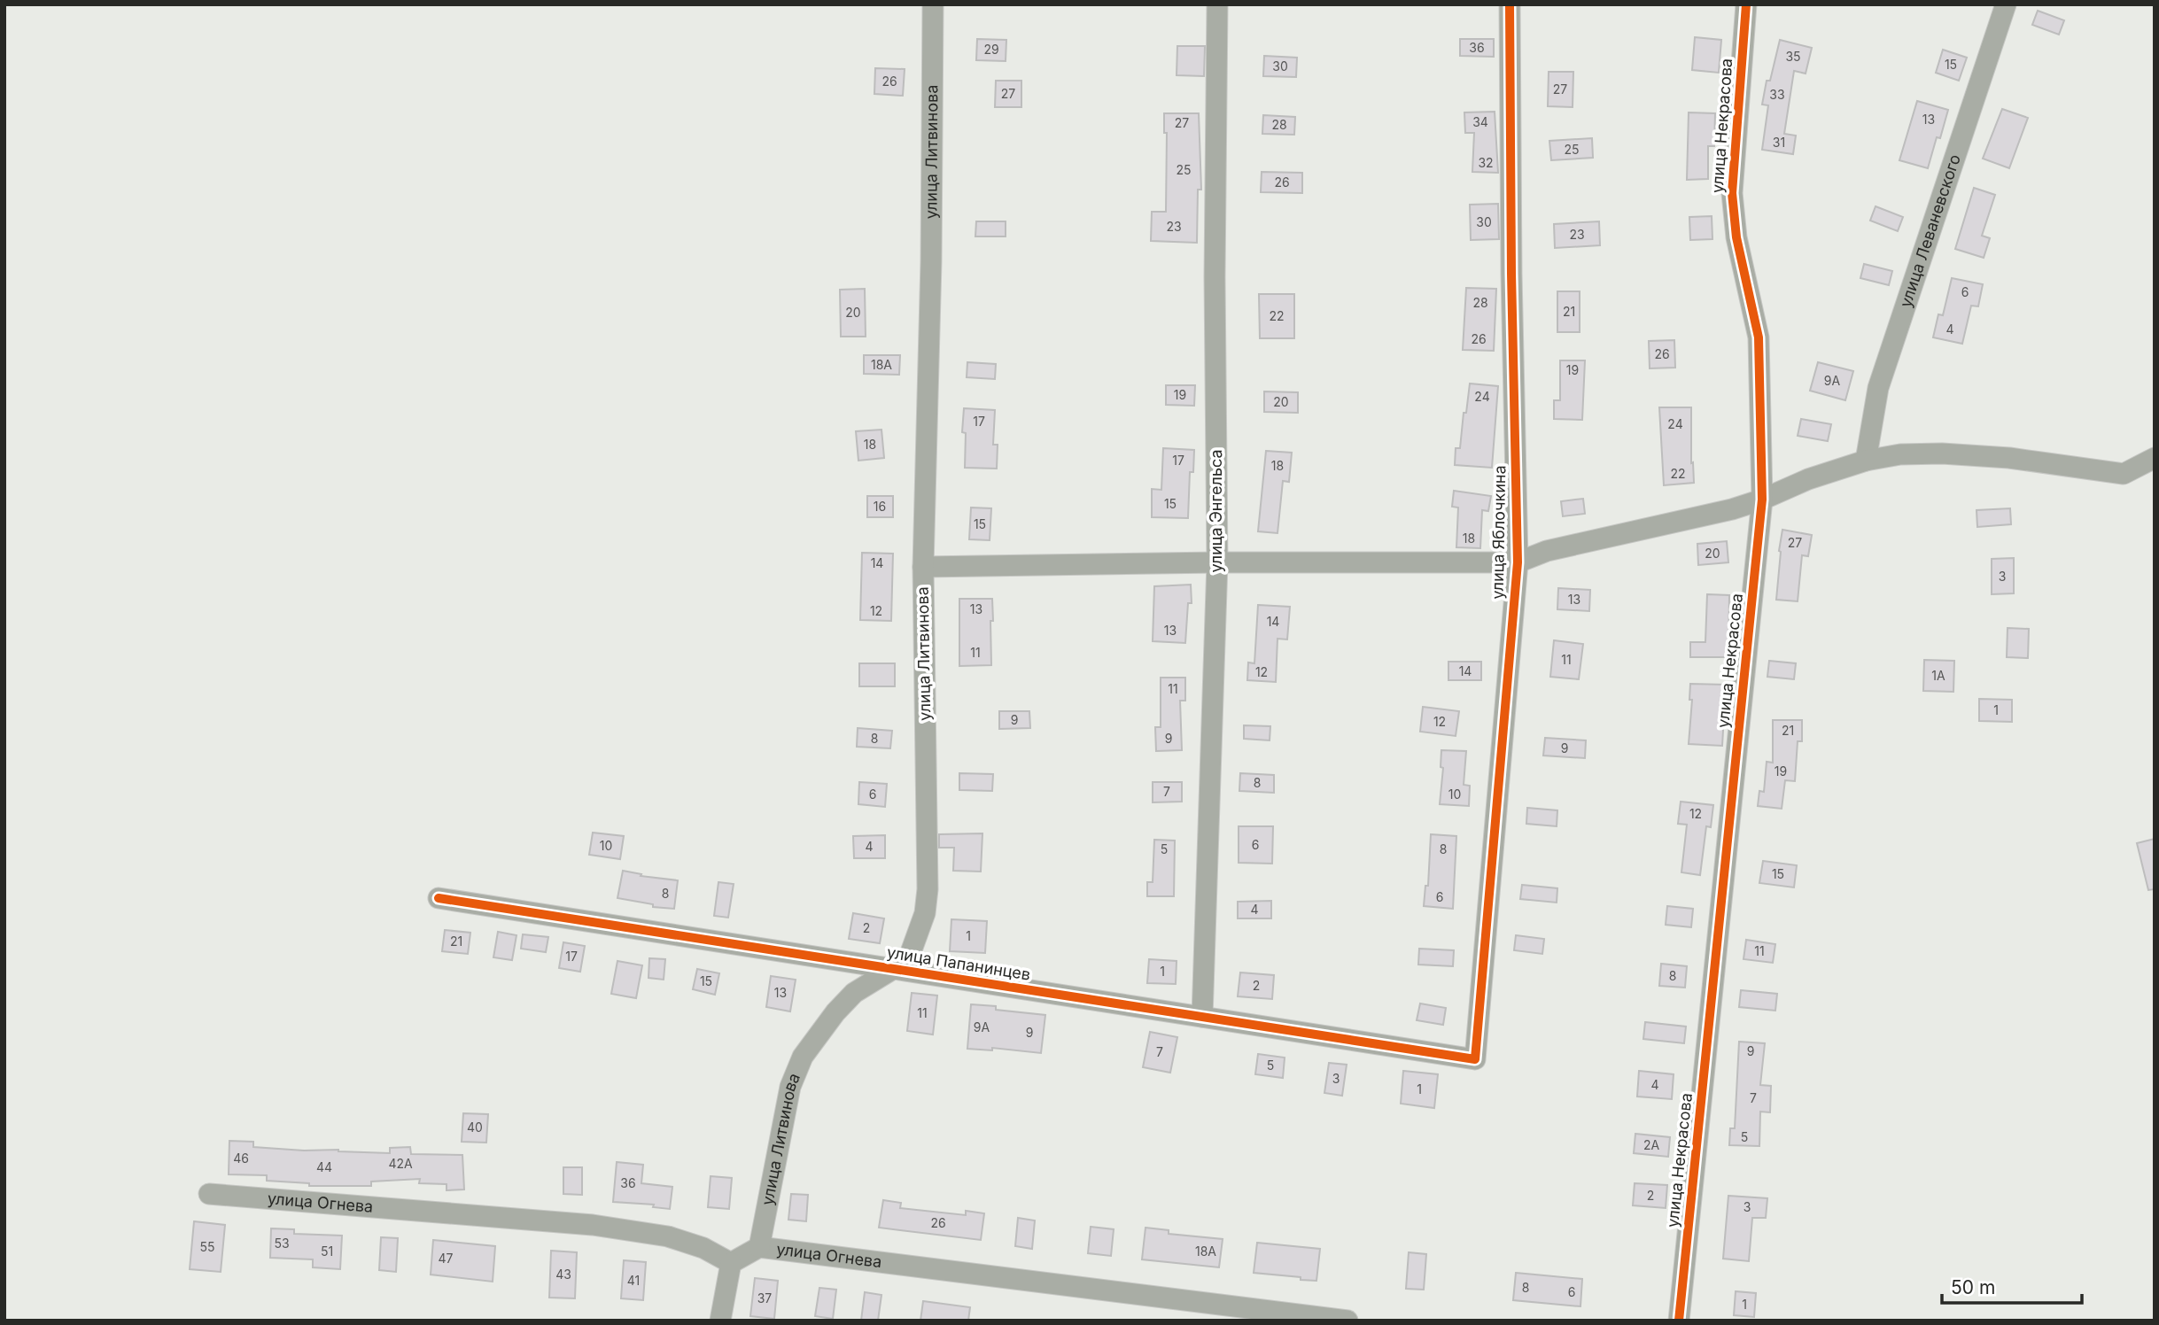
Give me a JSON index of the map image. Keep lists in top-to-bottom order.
{
  "streets": {
    "street": [
      "улица Некрасова",
      "улица Литвинова",
      "улица Леваневского",
      "улица Энгельса",
      "улица Яблочкина",
      "улица Папанинцев",
      "улица Огнева"
    ]
  },
  "crossings": [
    ["улица Литвинова", "улица Папанинцев"],
    ["улица Литвинова", "улица Огнева"],
    ["улица Энгельса", "улица Папанинцев"],
    ["улица Яблочкина", "улица Папанинцев"]
  ],
  "house_numbers": [
    "36",
    "29",
    "35",
    "15",
    "30",
    "26",
    "27",
    "27",
    "33",
    "13",
    "34",
    "27",
    "28",
    "31",
    "25",
    "32",
    "25",
    "26",
    "30",
    "23",
    "23",
    "6",
    "28",
    "21",
    "20",
    "22",
    "4",
    "26",
    "26",
    "18А",
    "19",
    "9А",
    "19",
    "24",
    "20",
    "17",
    "24",
    "18",
    "17",
    "18",
    "22",
    "15",
    "16",
    "15",
    "18",
    "27",
    "20",
    "14",
    "3",
    "13",
    "13",
    "12",
    "14",
    "13",
    "11",
    "11",
    "14",
    "12",
    "1А",
    "11",
    "1",
    "9",
    "12",
    "21",
    "8",
    "9",
    "9",
    "19",
    "8",
    "7",
    "6",
    "10",
    "12",
    "6",
    "10",
    "4",
    "5",
    "8",
    "15",
    "8",
    "6",
    "4",
    "2",
    "1",
    "21",
    "11",
    "17",
    "1",
    "8",
    "15",
    "2",
    "13",
    "11",
    "9А",
    "9",
    "9",
    "7",
    "5",
    "3",
    "4",
    "1",
    "7",
    "40",
    "5",
    "2А",
    "46",
    "42А",
    "44",
    "36",
    "2",
    "3",
    "26",
    "53",
    "55",
    "51",
    "18А",
    "47",
    "43",
    "41",
    "8",
    "6",
    "37",
    "1"
  ],
  "scale_bar": "50 m"
}
